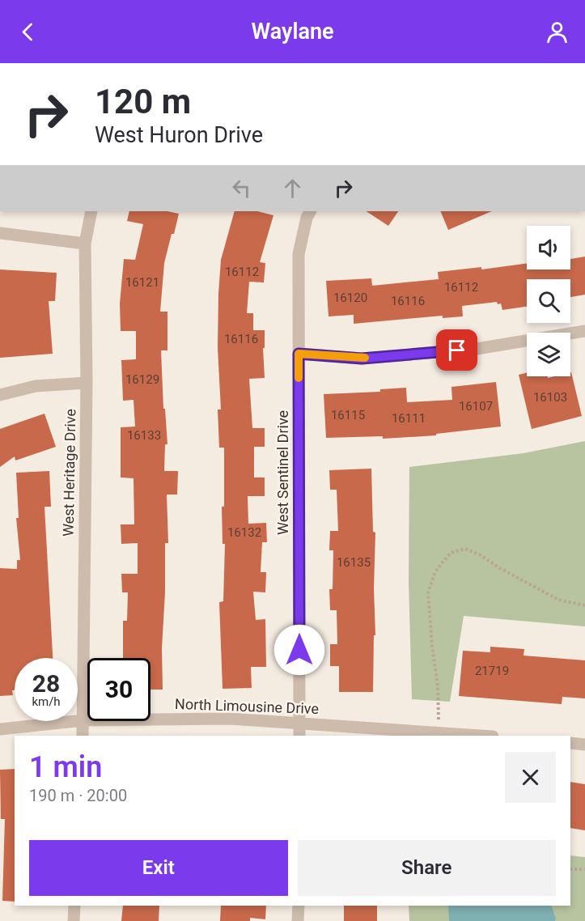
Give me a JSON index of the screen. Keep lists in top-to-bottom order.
{
  "streets": {
    "street": ["West Heritage Drive", "West Sentinel Drive", "North Limousine Drive"]
  },
  "crossings": [
    ["West Heritage Drive", "North Limousine Drive"],
    ["West Sentinel Drive", "North Limousine Drive"]
  ],
  "house_numbers": [
    "16112",
    "16121",
    "16112",
    "16120",
    "16116",
    "16116",
    "16129",
    "16103",
    "16107",
    "16115",
    "16111",
    "16133",
    "16132",
    "16135",
    "21719"
  ],
  "page": {
    "header": "Waylane",
    "turn": ["120 m", "West Huron Drive"],
    "speed": "28 km/h",
    "limit": "30",
    "heading": ["1 min", "190 m · 20:00"],
    "buttons": ["Exit", "Share"]
  }
}
